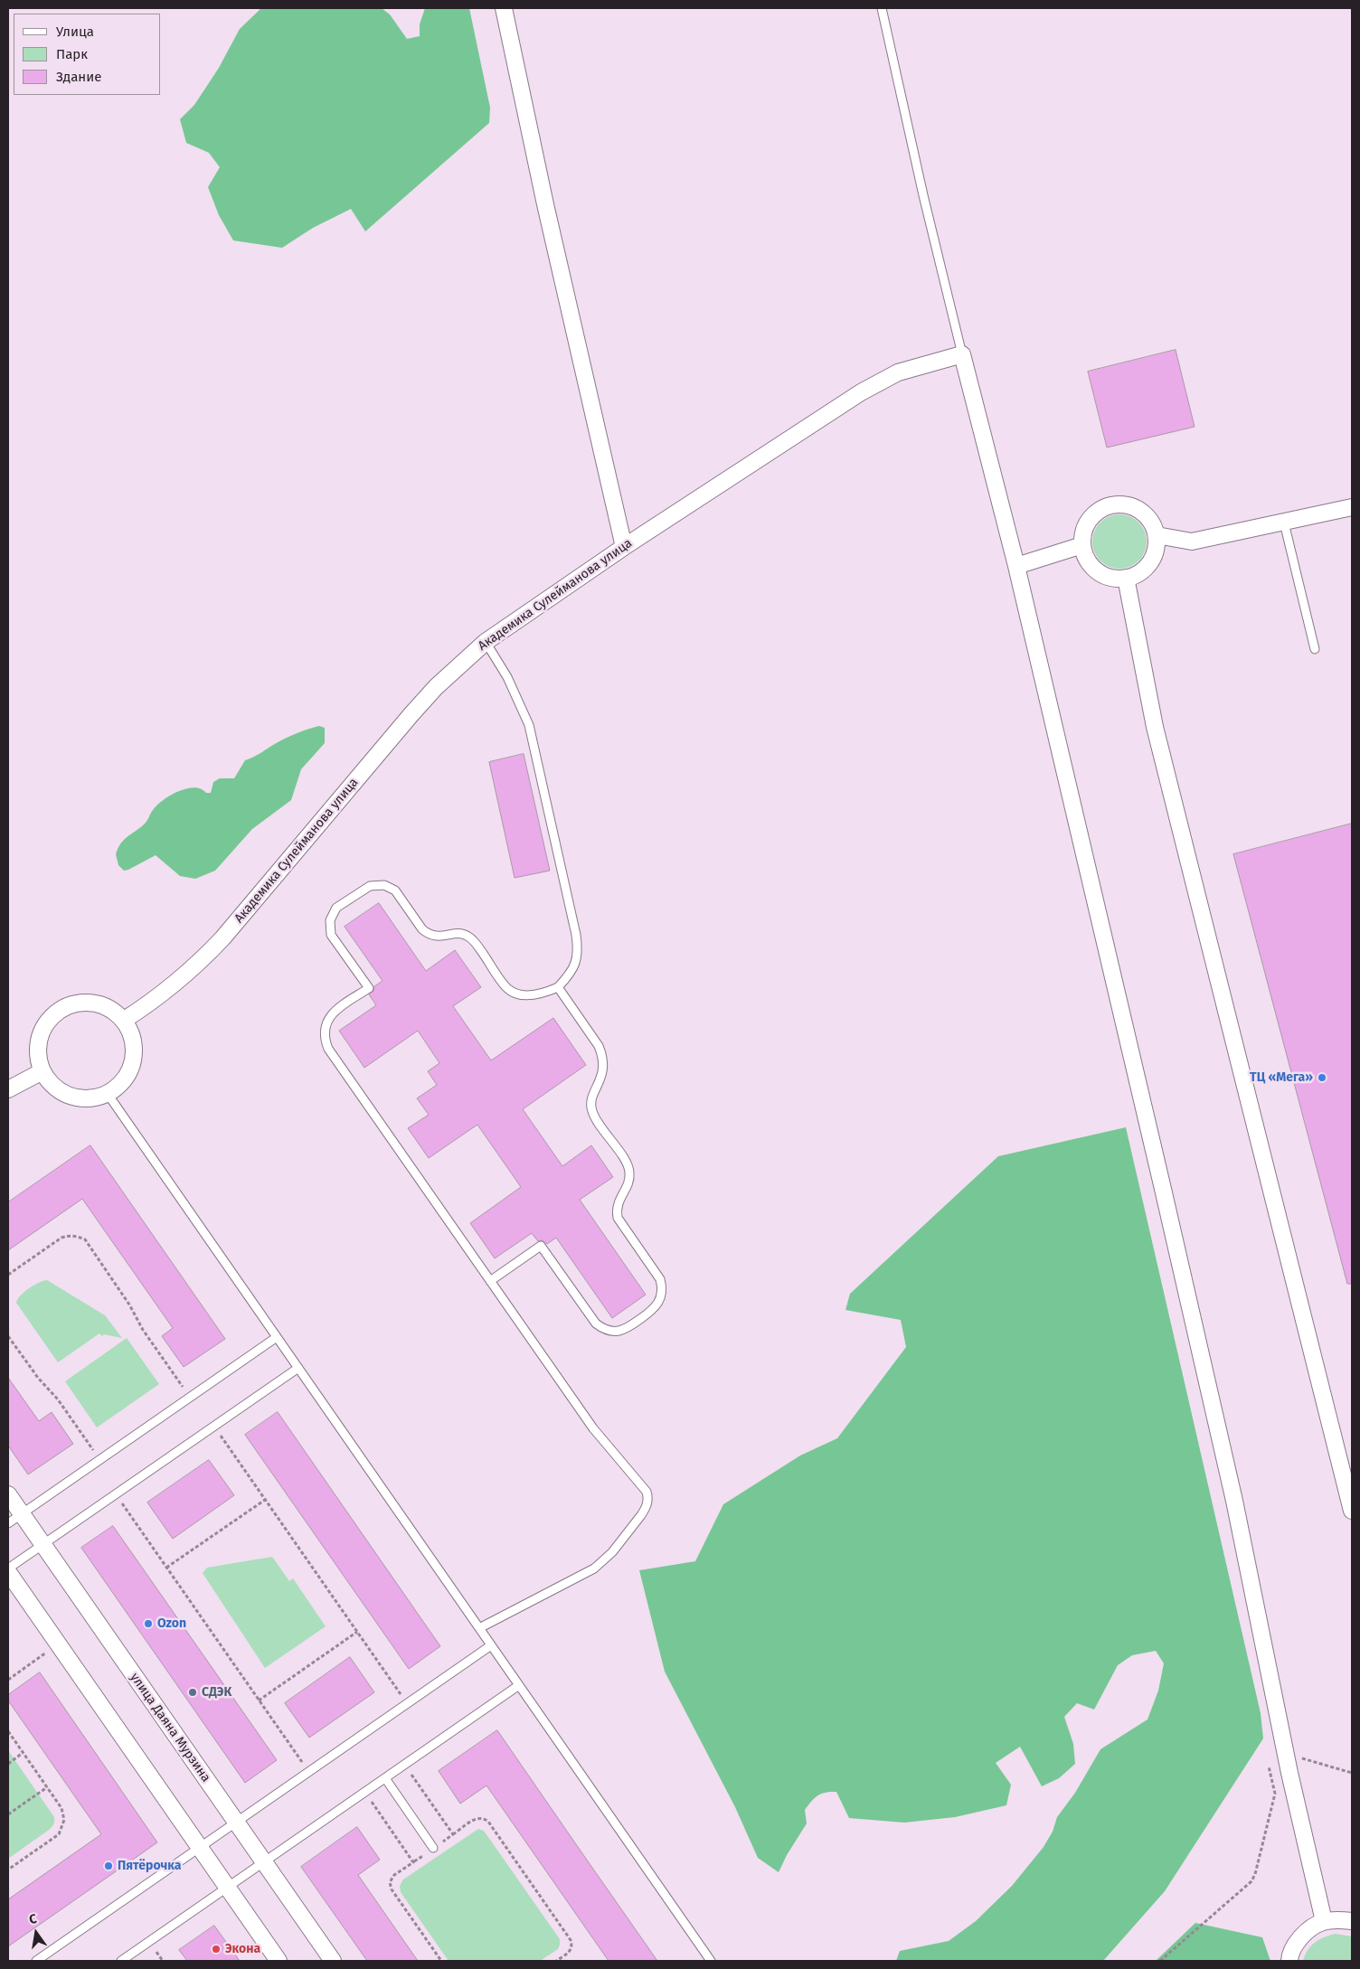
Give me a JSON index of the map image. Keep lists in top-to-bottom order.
{
  "streets": {
    "street": ["Академика Сулейманова улица", "улица Даяна Мурзина"]
  },
  "places": [
    "ТЦ «Мега»",
    "Ozon",
    "СДЭК",
    "Пятёрочка",
    "Экона"
  ],
  "legend": ["Улица", "Парк", "Здание"],
  "north": "top"
}
